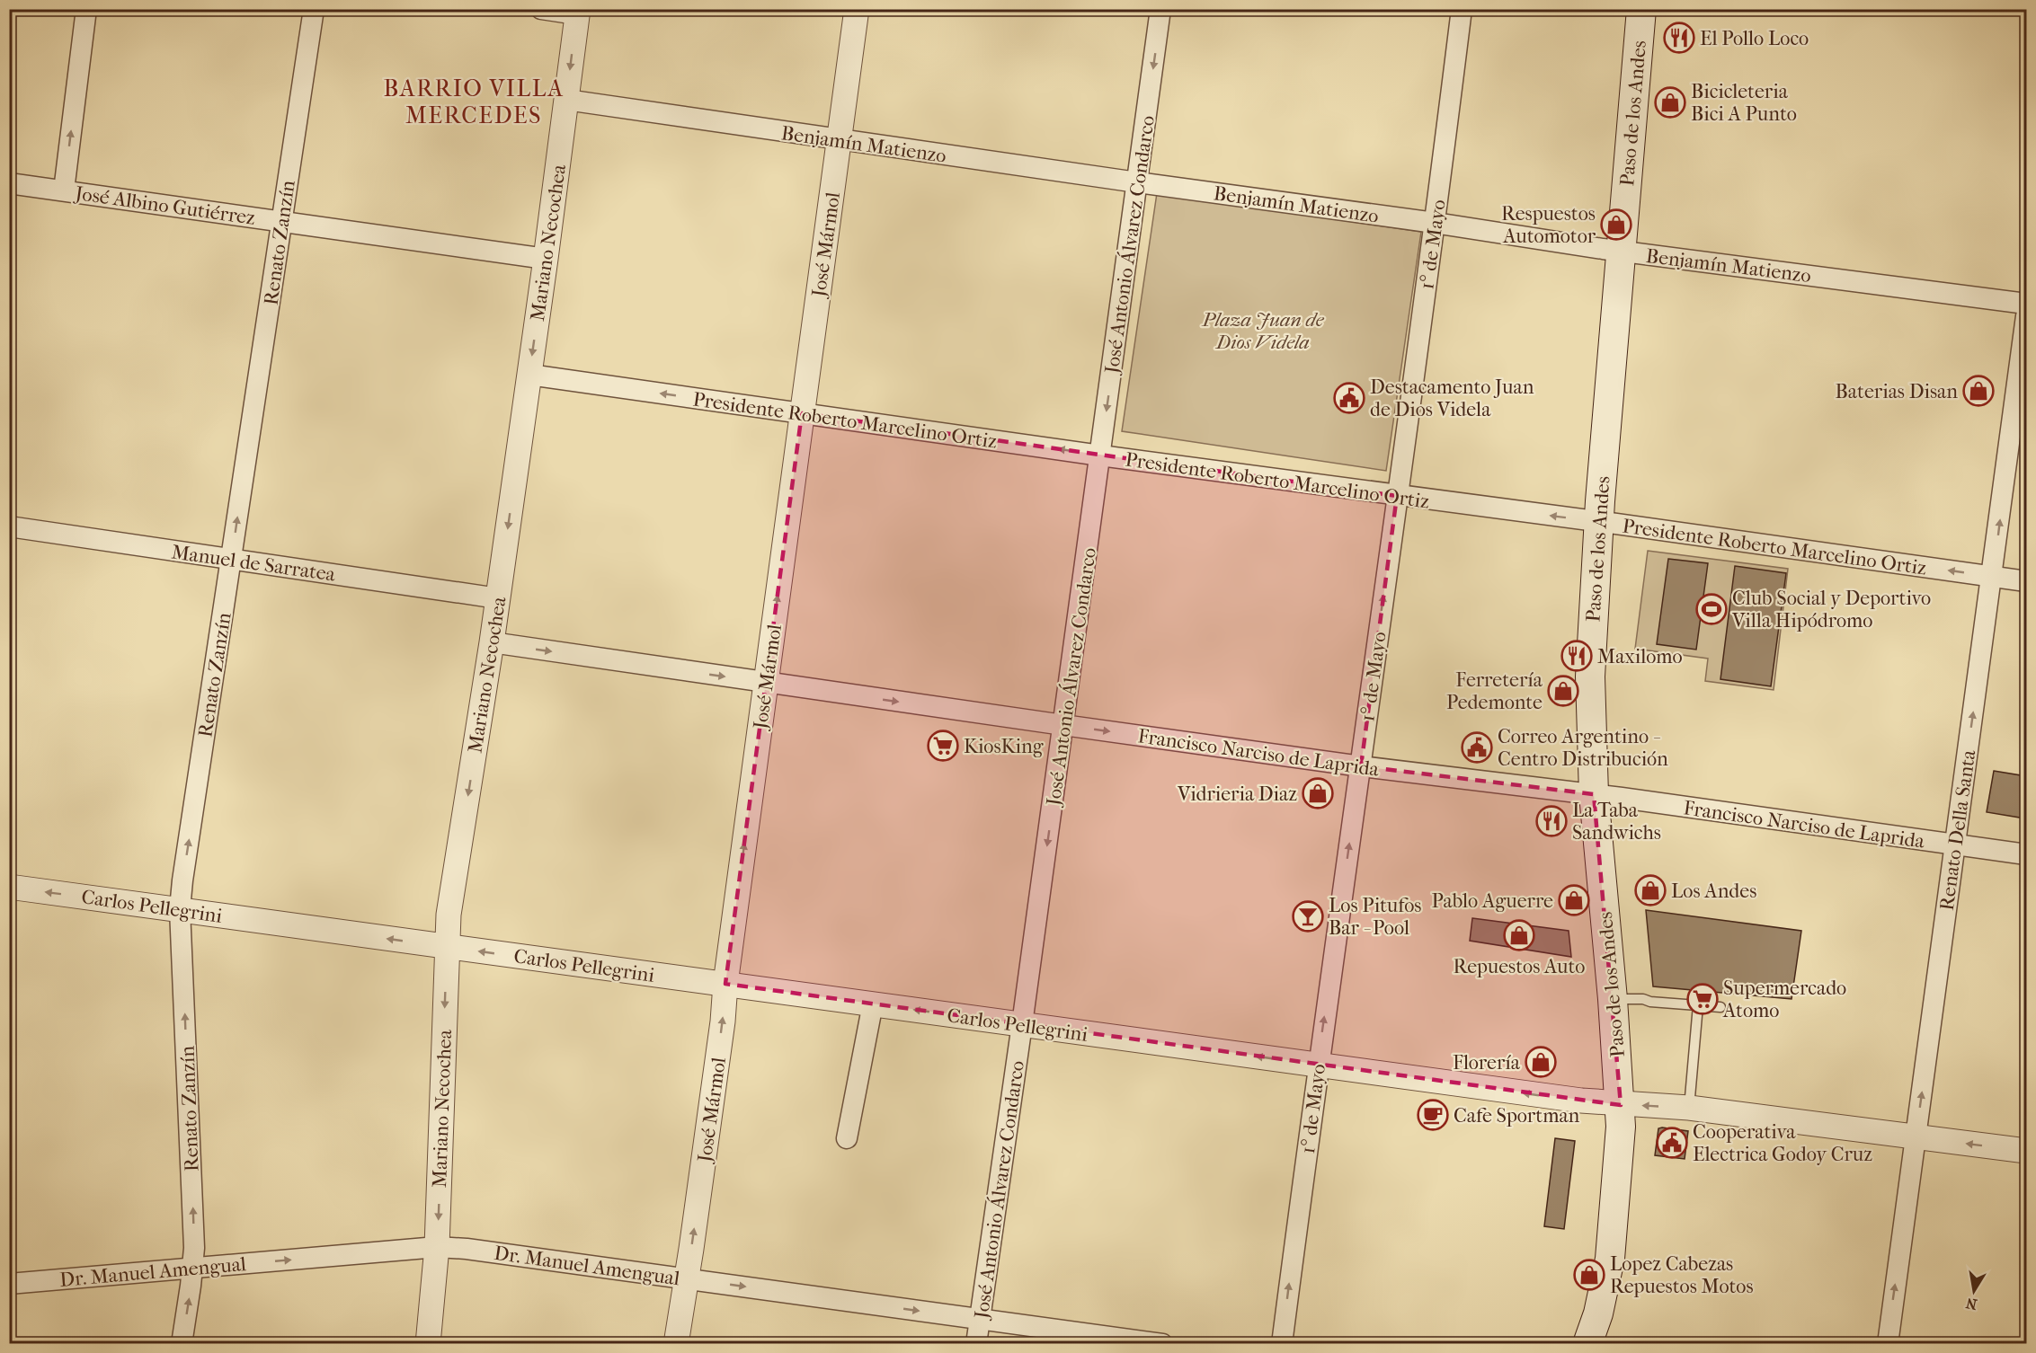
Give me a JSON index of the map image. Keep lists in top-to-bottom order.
{
  "streets": {
    "main road": ["Paso de los Andes"],
    "street": [
      "Benjamín Matienzo",
      "José Albino Gutiérrez",
      "Renato Zanzín",
      "Mariano Necochea",
      "José Mármol",
      "José Antonio Álvarez Condarco",
      "1° de Mayo",
      "Presidente Roberto Marcelino Ortiz",
      "Manuel de Sarratea",
      "Francisco Narciso de Laprida",
      "Renato Della Santa",
      "Carlos Pellegrini",
      "Dr. Manuel Amengual"
    ]
  },
  "crossings": [
    ["Paso de los Andes", "Benjamín Matienzo"],
    ["Paso de los Andes", "Presidente Roberto Marcelino Ortiz"],
    ["Paso de los Andes", "Francisco Narciso de Laprida"],
    ["Paso de los Andes", "Carlos Pellegrini"],
    ["Benjamín Matienzo", "Mariano Necochea"],
    ["Benjamín Matienzo", "José Mármol"],
    ["Benjamín Matienzo", "José Antonio Álvarez Condarco"],
    ["Benjamín Matienzo", "1° de Mayo"],
    ["José Albino Gutiérrez", "Renato Zanzín"],
    ["José Albino Gutiérrez", "Mariano Necochea"],
    ["Renato Zanzín", "Manuel de Sarratea"],
    ["Renato Zanzín", "Carlos Pellegrini"],
    ["Renato Zanzín", "Dr. Manuel Amengual"],
    ["Mariano Necochea", "Presidente Roberto Marcelino Ortiz"],
    ["Mariano Necochea", "Manuel de Sarratea"],
    ["Mariano Necochea", "Francisco Narciso de Laprida"],
    ["Mariano Necochea", "Carlos Pellegrini"],
    ["Mariano Necochea", "Dr. Manuel Amengual"],
    ["José Mármol", "Presidente Roberto Marcelino Ortiz"],
    ["José Mármol", "Francisco Narciso de Laprida"],
    ["José Mármol", "Carlos Pellegrini"],
    ["José Mármol", "Dr. Manuel Amengual"],
    ["José Antonio Álvarez Condarco", "Presidente Roberto Marcelino Ortiz"],
    ["José Antonio Álvarez Condarco", "Francisco Narciso de Laprida"],
    ["José Antonio Álvarez Condarco", "Carlos Pellegrini"],
    ["José Antonio Álvarez Condarco", "Dr. Manuel Amengual"],
    ["1° de Mayo", "Presidente Roberto Marcelino Ortiz"],
    ["1° de Mayo", "Francisco Narciso de Laprida"],
    ["1° de Mayo", "Carlos Pellegrini"],
    ["Presidente Roberto Marcelino Ortiz", "Renato Della Santa"],
    ["Francisco Narciso de Laprida", "Renato Della Santa"],
    ["Renato Della Santa", "Carlos Pellegrini"]
  ],
  "one_way": [
    "Renato Zanzín",
    "Mariano Necochea",
    "José Mármol",
    "José Antonio Álvarez Condarco",
    "1° de Mayo",
    "Presidente Roberto Marcelino Ortiz",
    "Francisco Narciso de Laprida",
    "Renato Della Santa",
    "Carlos Pellegrini",
    "Dr. Manuel Amengual"
  ],
  "districts": ["BARRIO VILLA MERCEDES"],
  "parks": ["Plaza Juan de Dios Videla"],
  "places": {
    "restaurant": ["El Pollo Loco", "Maxilomo", "La Taba Sandwichs"],
    "shop": [
      "Bicicleteria Bici A Punto",
      "Respuestos Automotor",
      "Baterias Disan",
      "Ferretería Pedemonte",
      "Vidrieria Diaz",
      "Los Andes",
      "Pablo Aguerre",
      "Repuestos Auto",
      "Florería",
      "Lopez Cabezas Repuestos Motos"
    ],
    "public building": ["Destacamento Juan de Dios Videla", "Correo Argentino - Centro Distribución", "Cooperativa Electrica Godoy Cruz"],
    "sports": ["Club Social y Deportivo Villa Hipódromo"],
    "supermarket": ["KiosKing", "Supermercado Atomo"],
    "bar": ["Los Pitufos Bar - Pool"],
    "cafe": ["Cafe Sportman"]
  },
  "north": "bottom"
}
